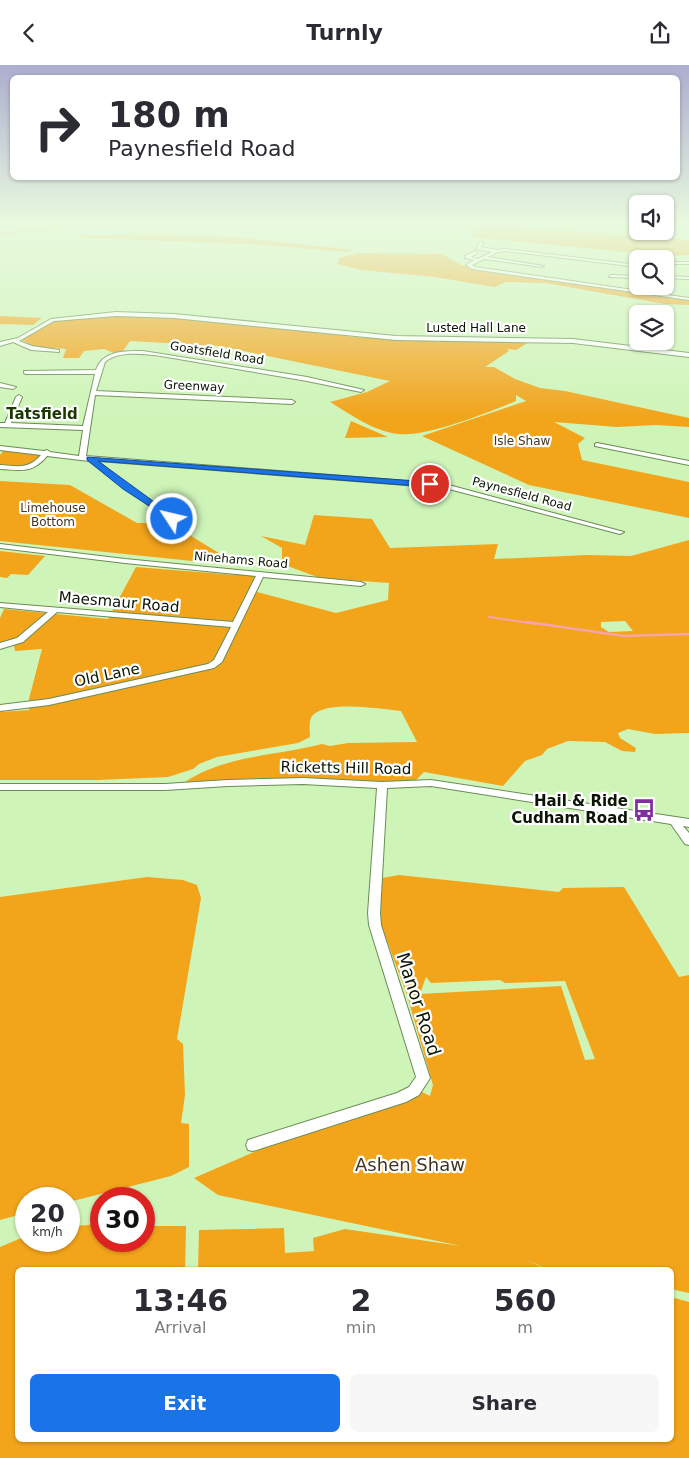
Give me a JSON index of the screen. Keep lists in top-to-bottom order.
{
  "streets": {
    "street": [
      "Lusted Hall Lane",
      "Goatsfield Road",
      "Greenway",
      "Paynesfield Road",
      "Ninehams Road",
      "Maesmaur Road",
      "Old Lane",
      "Ricketts Hill Road",
      "Manor Road"
    ]
  },
  "crossings": [
    ["Maesmaur Road", "Old Lane"],
    ["Ricketts Hill Road", "Manor Road"]
  ],
  "districts": ["Tatsfield"],
  "parks": ["Isle Shaw", "Limehouse Bottom", "Ashen Shaw"],
  "places": {
    "bus stop": ["Hail & Ride Cudham Road"]
  },
  "page": {
    "header": "Turnly",
    "turn": ["180 m", "Paynesfield Road"],
    "speed": "20 km/h",
    "limit": "30",
    "eta": [
      "13:46",
      "Arrival",
      "2",
      "min",
      "560",
      "m"
    ],
    "buttons": ["Exit", "Share"]
  }
}
